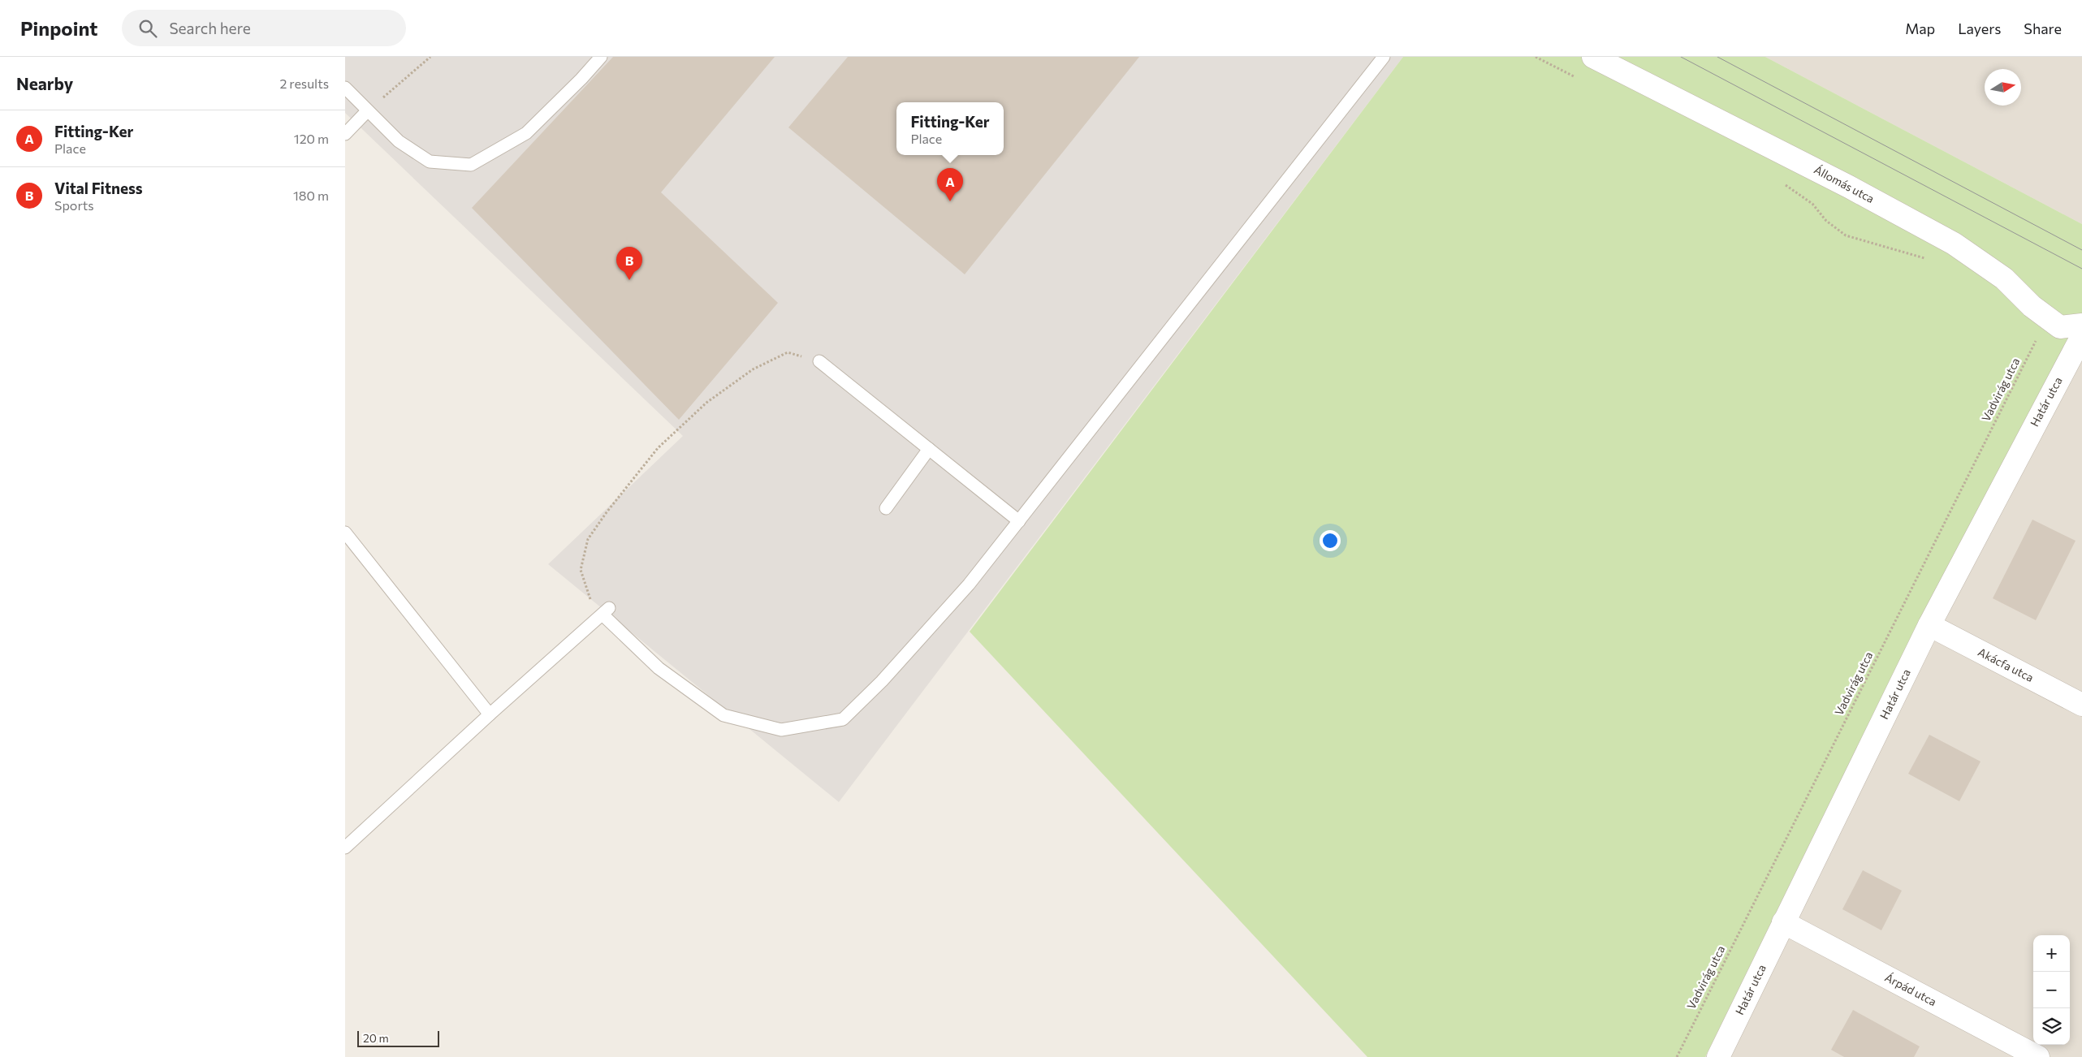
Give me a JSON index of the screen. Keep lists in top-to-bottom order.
{
  "streets": {
    "street": [
      "Állomás utca",
      "Határ utca",
      "Akácfa utca",
      "Árpád utca"
    ],
    "path": ["Vadvirág utca"]
  },
  "crossings": [
    ["Állomás utca", "Vadvirág utca"],
    ["Határ utca", "Akácfa utca"],
    ["Határ utca", "Árpád utca"]
  ],
  "scale_bar": "20 m",
  "north": "right",
  "page": {
    "header": "Pinpoint",
    "search": "Search here",
    "nav": ["Map", "Layers", "Share"],
    "heading": ["Nearby", "2 results"],
    "popup": ["Fitting-Ker", "Place"],
    "list": [
      {
        "mark": "A",
        "name": "Fitting-Ker",
        "note": "Place",
        "value": "120 m"
      },
      {
        "mark": "B",
        "name": "Vital Fitness",
        "note": "Sports",
        "value": "180 m"
      }
    ],
    "pins": ["A", "B"],
    "map_buttons": ["+", "−"],
    "scale": "20 m"
  }
}
